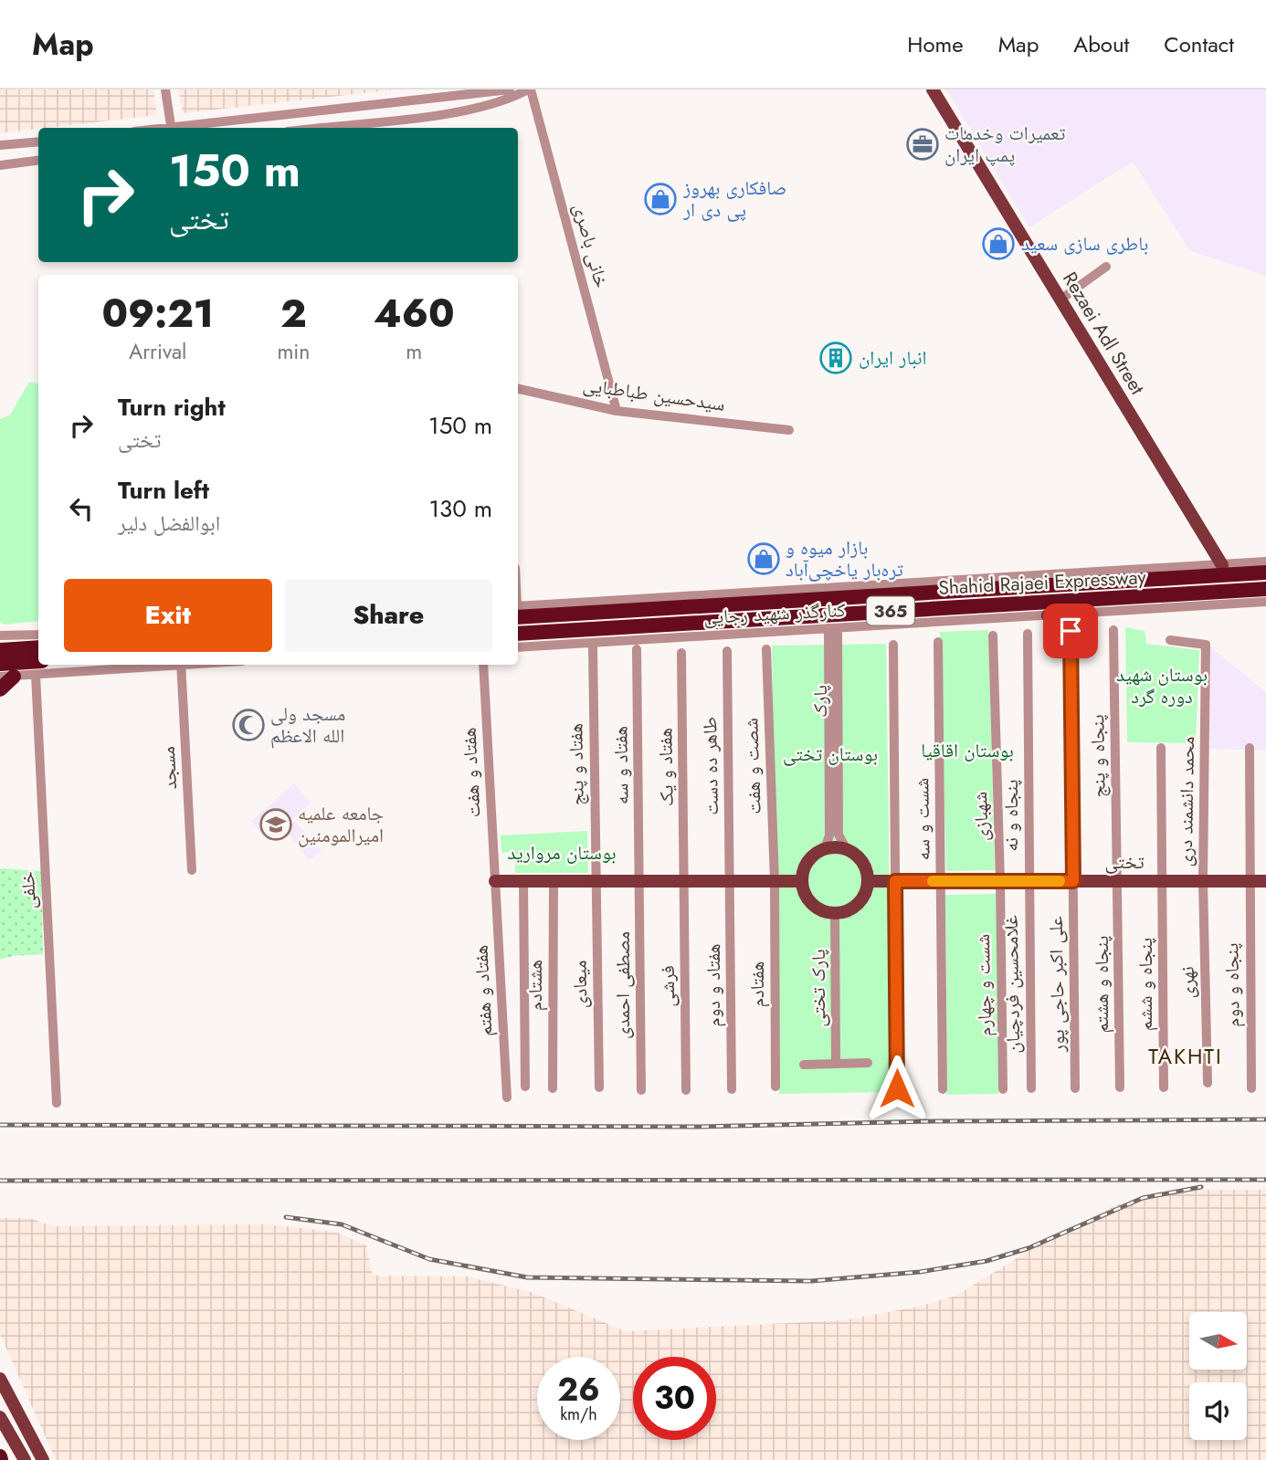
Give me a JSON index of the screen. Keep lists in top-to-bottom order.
{
  "streets": {
    "highway": ["Shahid Rajaei Expressway", "365"],
    "main road": ["Rezaei Adl Street", "تختی"],
    "street": [
      "خانی باصری",
      "سیدحسین طباطبایی",
      "کنارگذر شهید رجایی",
      "پارک",
      "پنجاه و پنج",
      "هفتاد و پنج",
      "هفتاد و سه",
      "طاهر ده دست",
      "شصت و هفت",
      "هفتاد و یک",
      "مسجد",
      "هفتاد و هفت",
      "محمد دانشمند دری",
      "پنجاه و نه",
      "شهبازی",
      "شست و سه",
      "خلفی",
      "نهری",
      "میعادی",
      "هفتادم",
      "غلامحسین فردچیان",
      "علی اکبر حاجی پور",
      "پنجاه و هشتم",
      "پنجاه و ششم",
      "هشتادم",
      "مصطفی احمدی",
      "هفتاد و دوم",
      "شست و چهارم",
      "پنجاه و دوم",
      "فرشی",
      "پارک تختی",
      "هفتاد و هفتم"
    ]
  },
  "crossings": [
    ["خانی باصری", "سیدحسین طباطبایی"],
    ["Rezaei Adl Street", "کنارگذر شهید رجایی"],
    ["کنارگذر شهید رجایی", "پارک"],
    ["پارک", "تختی"],
    ["پارک", "پارک تختی"],
    ["پنجاه و پنج", "تختی"],
    ["پنجاه و پنج", "پنجاه و هشتم"],
    ["هفتاد و پنج", "میعادی"],
    ["هفتاد و سه", "مصطفی احمدی"],
    ["طاهر ده دست", "هفتاد و دوم"],
    ["شصت و هفت", "هفتادم"],
    ["هفتاد و یک", "فرشی"],
    ["هفتاد و هفت", "هفتاد و هفتم"],
    ["محمد دانشمند دری", "تختی"],
    ["محمد دانشمند دری", "نهری"],
    ["پنجاه و نه", "تختی"],
    ["پنجاه و نه", "غلامحسین فردچیان"],
    ["شهبازی", "تختی"],
    ["شهبازی", "شست و چهارم"],
    ["شست و سه", "تختی"],
    ["تختی", "نهری"],
    ["تختی", "غلامحسین فردچیان"],
    ["تختی", "علی اکبر حاجی پور"],
    ["تختی", "پنجاه و هشتم"],
    ["تختی", "پنجاه و ششم"],
    ["تختی", "شست و چهارم"],
    ["تختی", "پنجاه و دوم"],
    ["تختی", "پارک تختی"]
  ],
  "districts": ["TAKHTI"],
  "parks": [
    "بوستان شهید دوره گرد",
    "بوستان اقاقیا",
    "بوستان تختی",
    "بوستان مروارید"
  ],
  "places": {
    "office": ["تعمیرات وخدمات پمپ ایران"],
    "shop": ["صافکاری بهروز پی دی ار", "باطری سازی سعید", "بازار میوه و تره‌بار یاخچی‌آباد"],
    "building": ["انبار ایران"],
    "mosque": ["مسجد ولی الله الاعظم"],
    "school or university": ["جامعه علمیه امیرالمومنین"]
  },
  "north": "right",
  "page": {
    "header": "Map",
    "nav": [
      "Home",
      "Map",
      "About",
      "Contact"
    ],
    "turn": ["150 m", "تختی"],
    "eta": [
      "09:21",
      "Arrival",
      "2",
      "min",
      "460",
      "m"
    ],
    "list": [
      {
        "name": "Turn right",
        "note": "تختی",
        "value": "150 m"
      },
      {
        "name": "Turn left",
        "note": "ابوالفضل دلیر",
        "value": "130 m"
      }
    ],
    "buttons": ["Exit", "Share"],
    "speed": "26 km/h",
    "limit": "30"
  }
}
